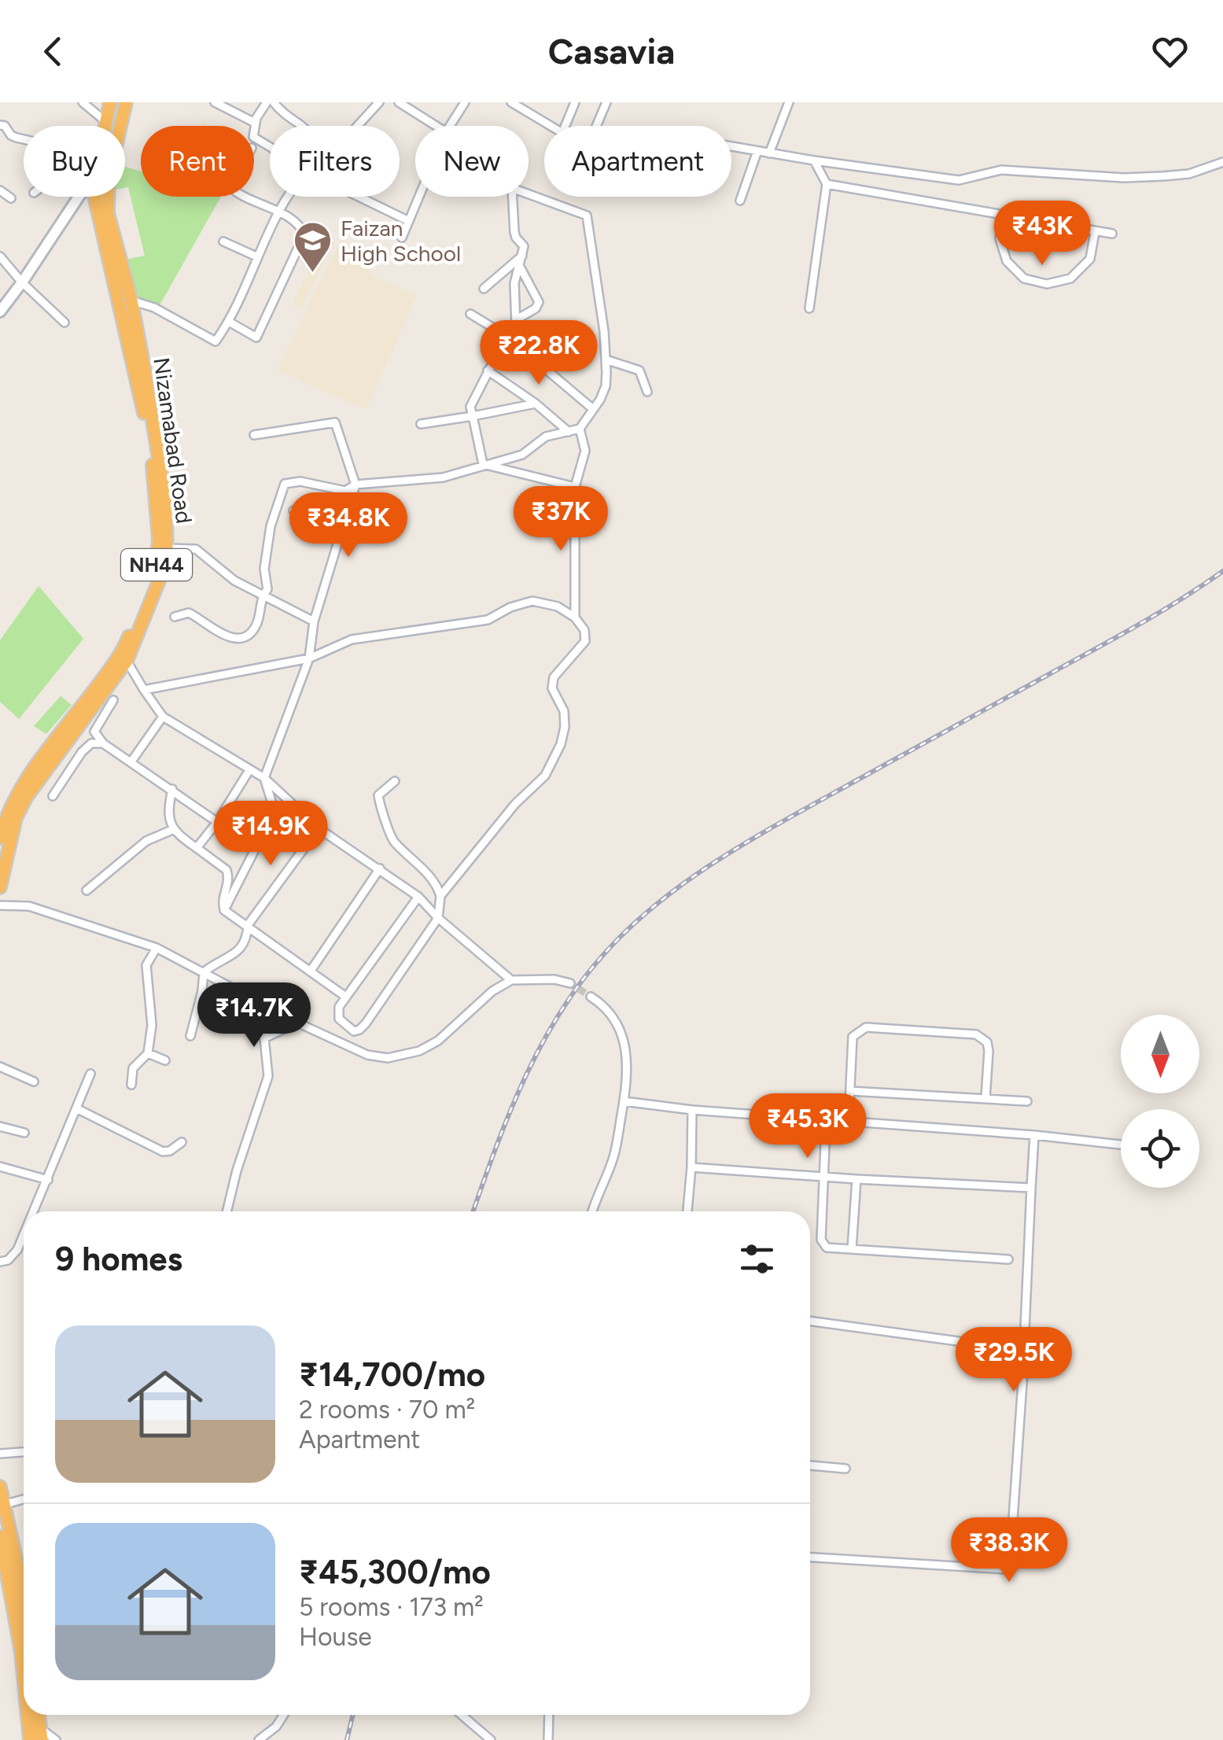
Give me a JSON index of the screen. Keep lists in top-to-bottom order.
{
  "streets": {
    "highway": ["Nizamabad Road", "NH44"]
  },
  "places": {
    "school or university": ["Faizan High School"]
  },
  "north": "bottom",
  "page": {
    "header": "Casavia",
    "chip": [
      "Buy",
      "Rent",
      "Filters",
      "New",
      "Apartment"
    ],
    "price": [
      "₹43K",
      "₹22.8K",
      "₹37K",
      "₹34.8K",
      "₹14.9K",
      "₹14.7K",
      "₹45.3K",
      "₹29.5K",
      "₹38.3K"
    ],
    "heading": "9 homes",
    "list": [
      {
        "name": "₹14,700/mo",
        "note": "2 rooms · 70 m² · Apartment"
      },
      {
        "name": "₹45,300/mo",
        "note": "5 rooms · 173 m² · House"
      }
    ]
  }
}
